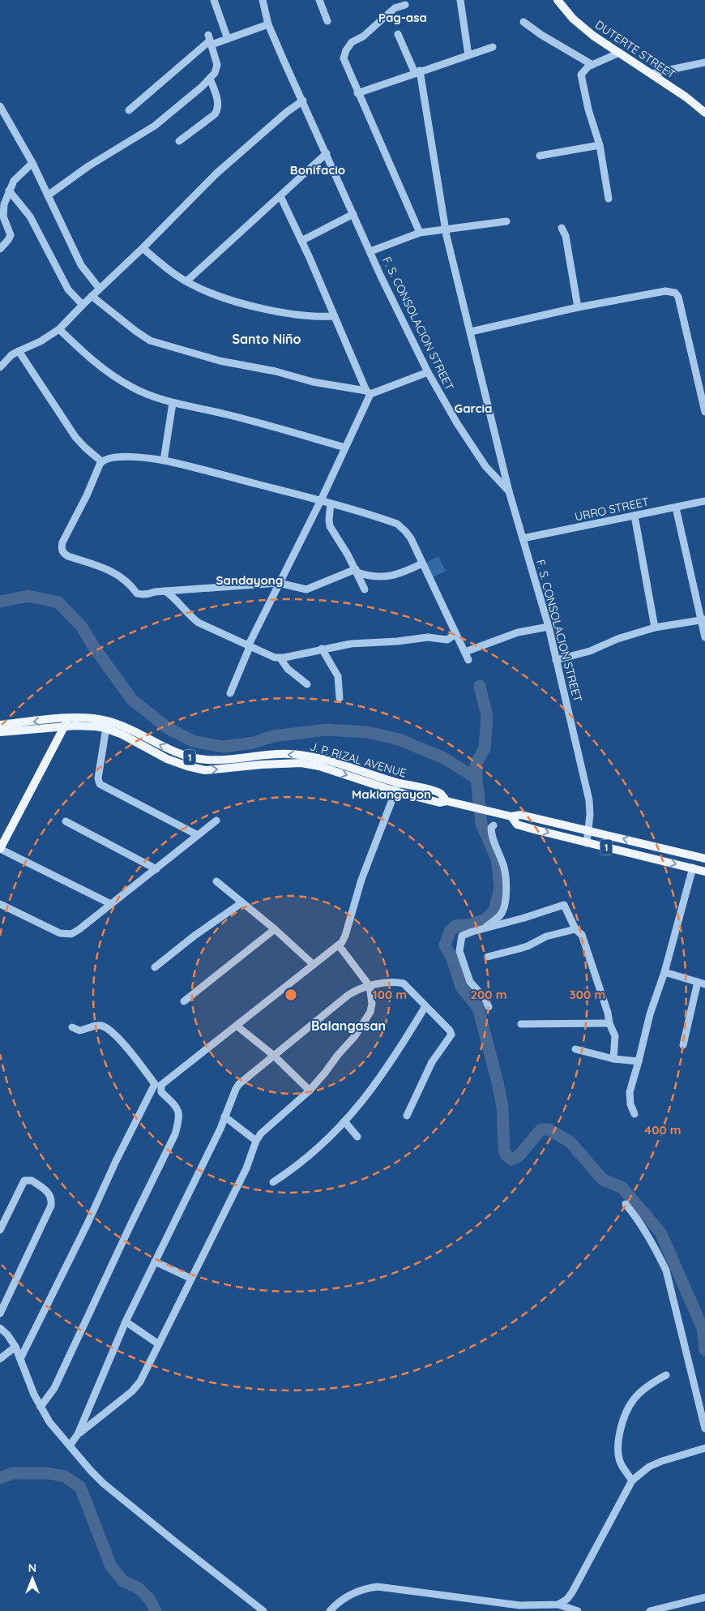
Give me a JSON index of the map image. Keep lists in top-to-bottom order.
{
  "streets": {
    "main road": ["DUTERTE STREET", "1", "J. P. RIZAL AVENUE"],
    "street": ["F. S. CONSOLACION STREET", "URRO STREET"]
  },
  "crossings": [
    ["F. S. CONSOLACION STREET", "URRO STREET"],
    ["F. S. CONSOLACION STREET", "J. P. RIZAL AVENUE"]
  ],
  "districts": [
    "Pag-asa",
    "Bonifacio",
    "Santo Niño",
    "Garcia",
    "Sandayong",
    "Makiangayon",
    "Balangasan"
  ],
  "north": "top",
  "rings": [
    "100 m",
    "200 m",
    "300 m",
    "400 m"
  ]
}
